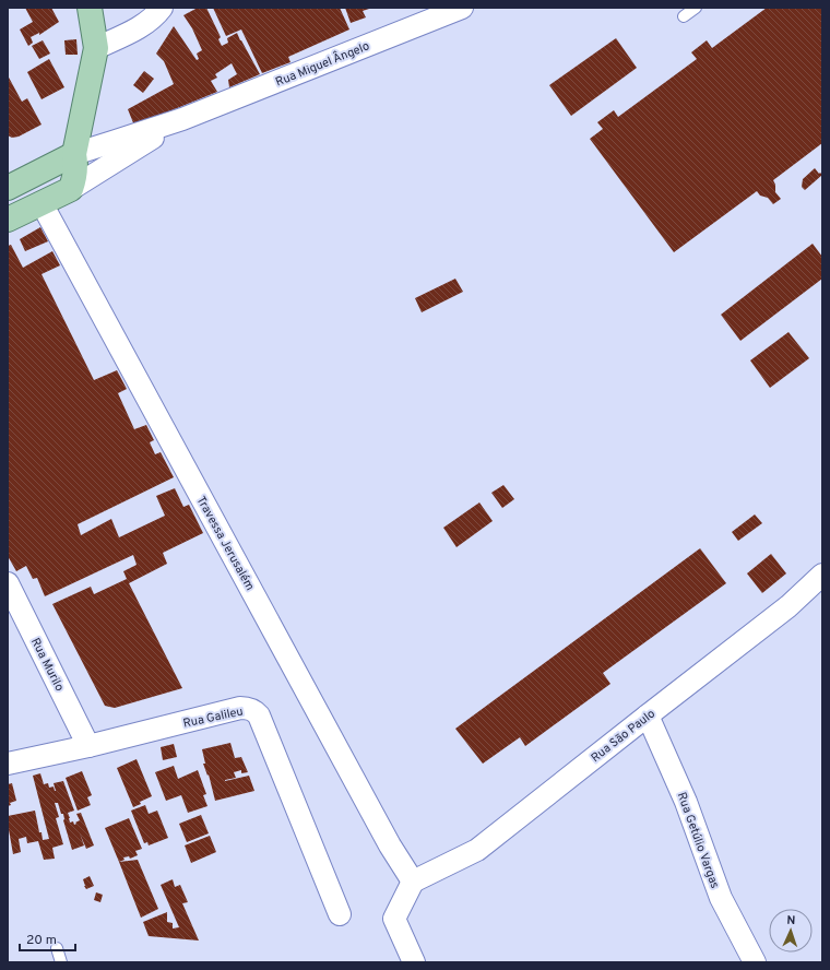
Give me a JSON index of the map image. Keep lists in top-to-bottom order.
{
  "streets": {
    "main road": ["Rua Miguel Ângelo"],
    "street": [
      "Travessa Jerusalém",
      "Rua Murilo",
      "Rua Galileu",
      "Rua São Paulo",
      "Rua Getúlio Vargas"
    ]
  },
  "crossings": [
    ["Rua Miguel Ângelo", "Travessa Jerusalém"],
    ["Travessa Jerusalém", "Rua São Paulo"],
    ["Rua Murilo", "Rua Galileu"],
    ["Rua São Paulo", "Rua Getúlio Vargas"]
  ],
  "scale_bar": "20 m",
  "north": "top"
}
